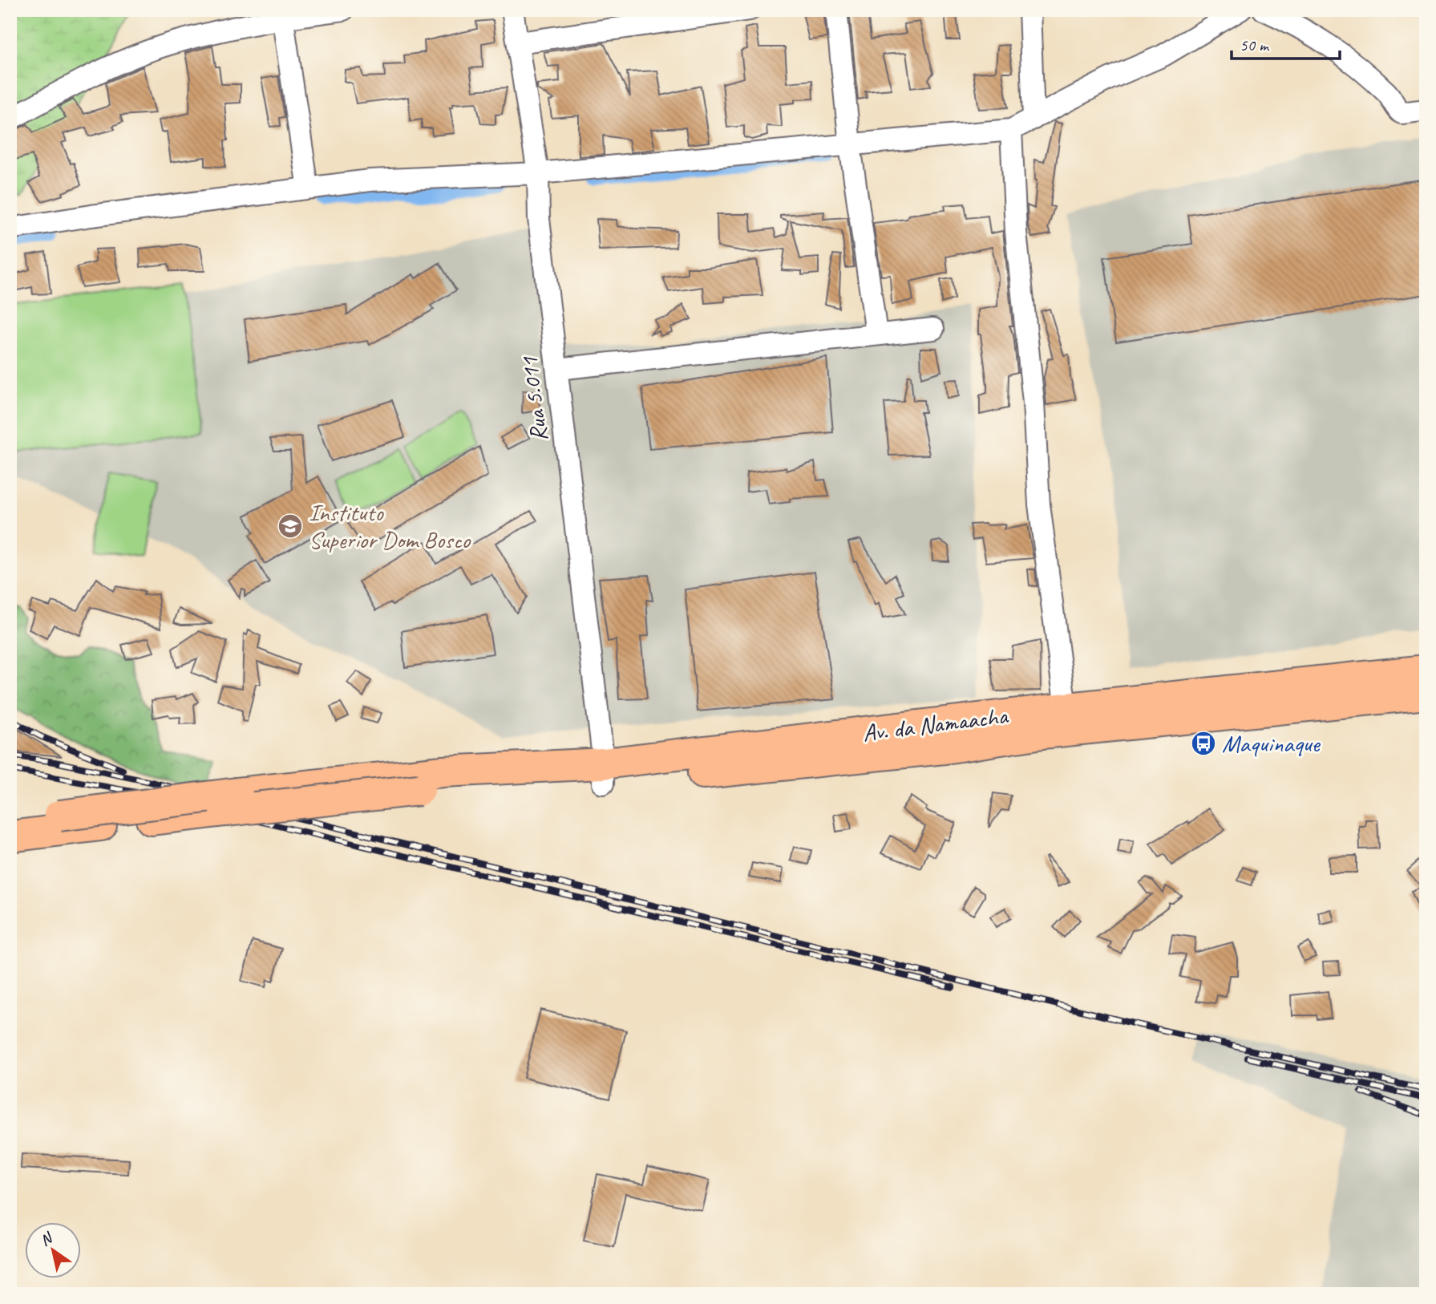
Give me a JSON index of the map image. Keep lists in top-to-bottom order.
{
  "streets": {
    "highway": ["Av. da Namaacha"],
    "street": ["Rua 5.011"]
  },
  "crossings": [
    ["Rua 5.011", "Av. da Namaacha"]
  ],
  "places": {
    "school or university": ["Instituto Superior Dom Bosco"],
    "bus stop": ["Maquinaque"]
  },
  "scale_bar": "50 m",
  "north": "top left"
}
